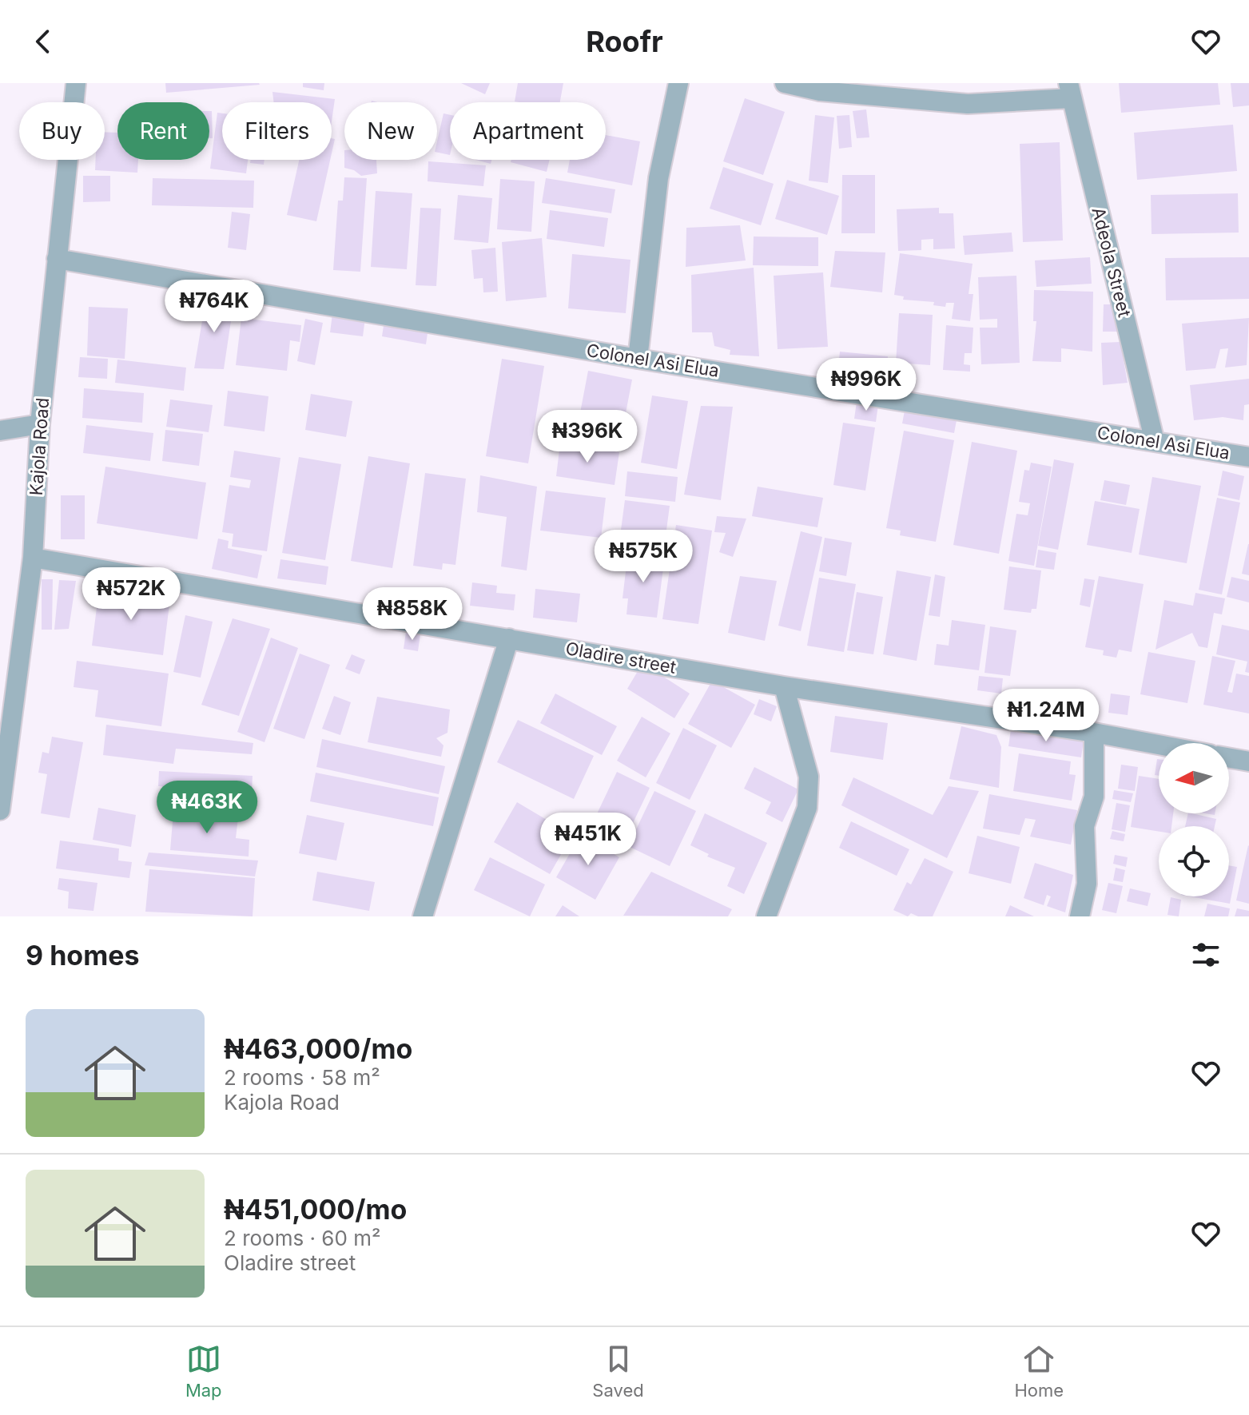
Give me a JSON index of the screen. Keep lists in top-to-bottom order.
{
  "streets": {
    "street": [
      "Adeola Street",
      "Colonel Asi Elua",
      "Kajola Road",
      "Oladire street"
    ]
  },
  "crossings": [
    ["Adeola Street", "Colonel Asi Elua"],
    ["Colonel Asi Elua", "Kajola Road"],
    ["Kajola Road", "Oladire street"]
  ],
  "north": "left",
  "page": {
    "header": "Roofr",
    "chip": [
      "Buy",
      "Rent",
      "Filters",
      "New",
      "Apartment"
    ],
    "price": [
      "₦764K",
      "₦996K",
      "₦396K",
      "₦575K",
      "₦572K",
      "₦858K",
      "₦1.24M",
      "₦463K",
      "₦451K"
    ],
    "heading": "9 homes",
    "list": [
      {
        "name": "₦463,000/mo",
        "note": "2 rooms · 58 m² · Kajola Road"
      },
      {
        "name": "₦451,000/mo",
        "note": "2 rooms · 60 m² · Oladire street"
      }
    ],
    "tabs": ["Map", "Saved", "Home"]
  }
}
